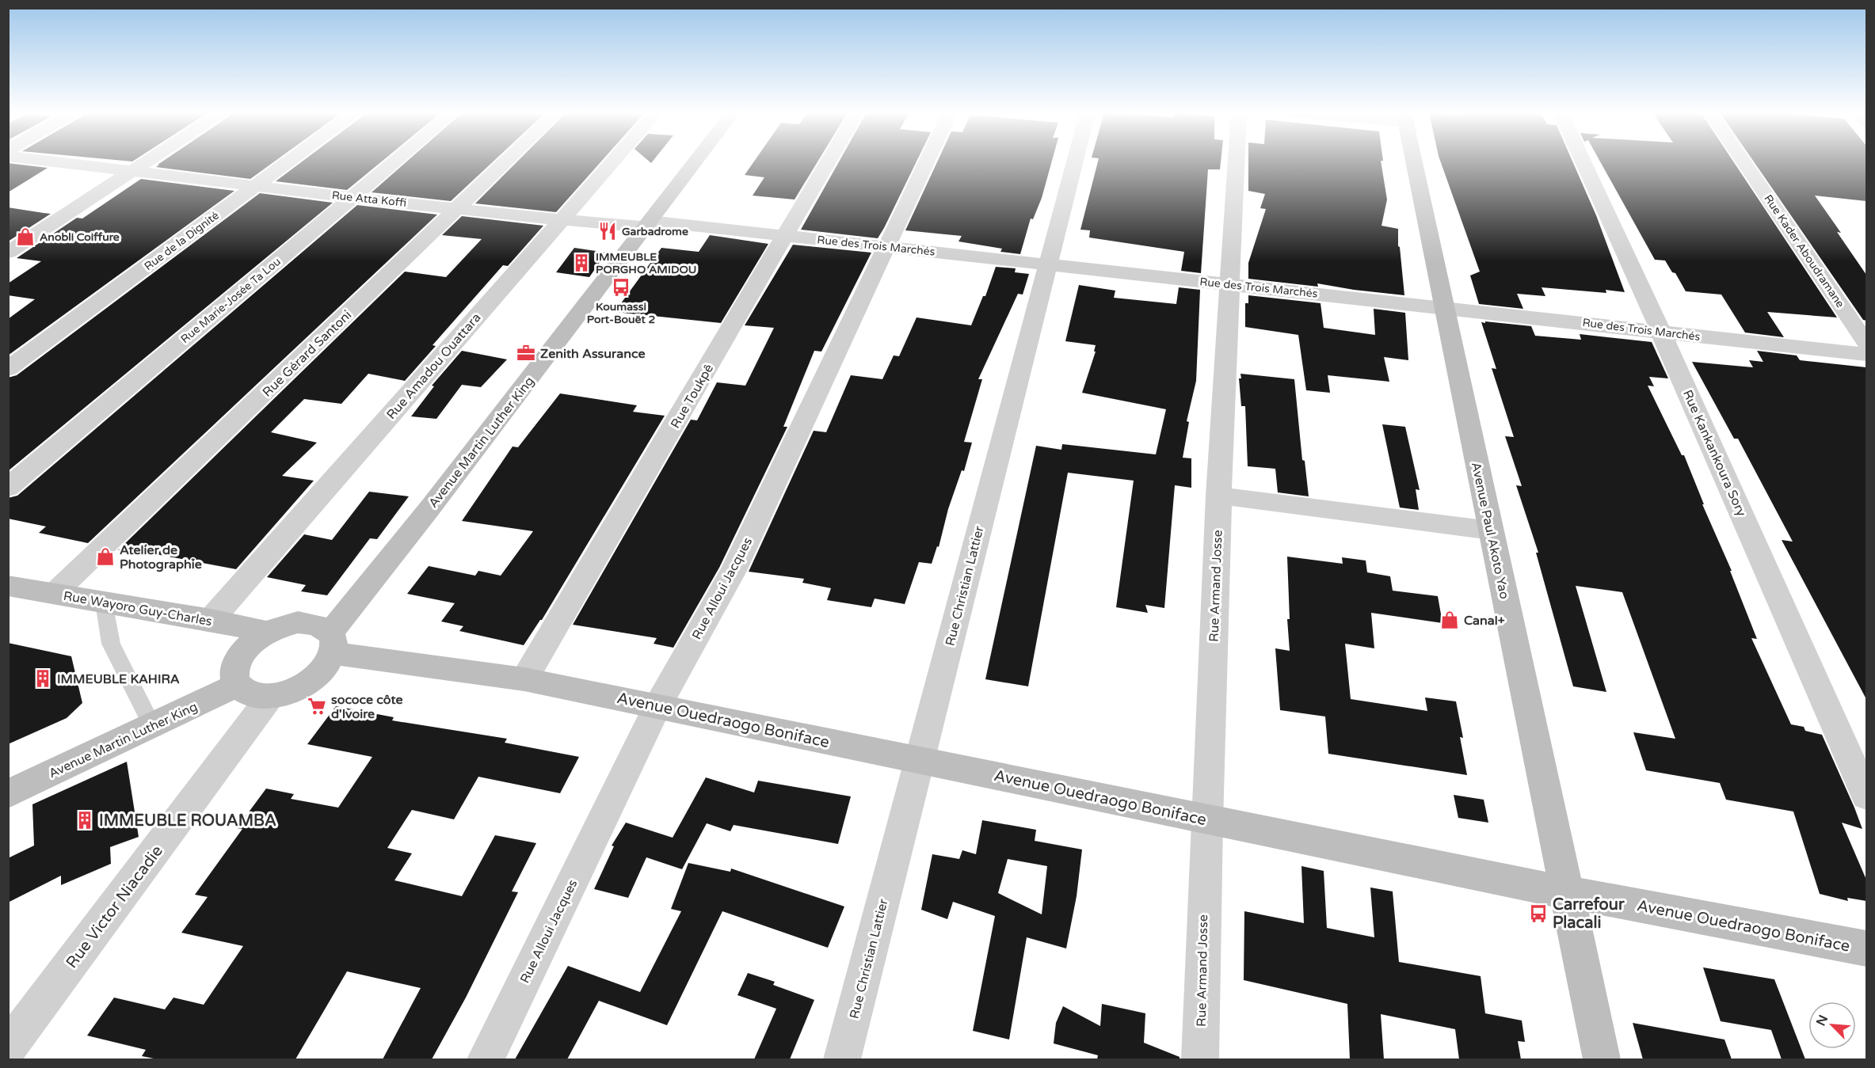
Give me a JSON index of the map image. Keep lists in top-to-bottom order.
{
  "streets": {
    "street": [
      "Rue Atta Koffi",
      "Rue de la Dignité",
      "Rue des Trois Marchés",
      "Rue Kader Aboudramane",
      "Rue Marie-Josée Ta Lou",
      "Rue Gérard Santoni",
      "Rue Amadou Ouattara",
      "Rue Toukpê",
      "Avenue Martin Luther King",
      "Rue Kankankoura Sory",
      "Avenue Paul Akoto Yao",
      "Rue Christian Lattier",
      "Rue Armand Josse",
      "Rue Alloui Jacques",
      "Rue Wayoro Guy-Charles",
      "Avenue Ouedraogo Boniface",
      "Rue Victor Niacadie"
    ]
  },
  "crossings": [
    ["Rue Atta Koffi", "Rue de la Dignité"],
    ["Rue Atta Koffi", "Rue des Trois Marchés"],
    ["Rue Atta Koffi", "Rue Marie-Josée Ta Lou"],
    ["Rue Atta Koffi", "Rue Gérard Santoni"],
    ["Rue Atta Koffi", "Rue Amadou Ouattara"],
    ["Rue Atta Koffi", "Avenue Martin Luther King"],
    ["Rue des Trois Marchés", "Rue Toukpê"],
    ["Rue des Trois Marchés", "Avenue Martin Luther King"],
    ["Rue des Trois Marchés", "Rue Kankankoura Sory"],
    ["Rue des Trois Marchés", "Avenue Paul Akoto Yao"],
    ["Rue des Trois Marchés", "Rue Christian Lattier"],
    ["Rue des Trois Marchés", "Rue Armand Josse"],
    ["Rue des Trois Marchés", "Rue Alloui Jacques"],
    ["Rue Gérard Santoni", "Rue Wayoro Guy-Charles"],
    ["Rue Amadou Ouattara", "Rue Wayoro Guy-Charles"],
    ["Rue Toukpê", "Avenue Ouedraogo Boniface"],
    ["Avenue Martin Luther King", "Rue Wayoro Guy-Charles"],
    ["Avenue Martin Luther King", "Avenue Ouedraogo Boniface"],
    ["Avenue Martin Luther King", "Rue Victor Niacadie"],
    ["Avenue Paul Akoto Yao", "Avenue Ouedraogo Boniface"],
    ["Rue Christian Lattier", "Avenue Ouedraogo Boniface"],
    ["Rue Armand Josse", "Avenue Ouedraogo Boniface"],
    ["Rue Alloui Jacques", "Avenue Ouedraogo Boniface"],
    ["Rue Wayoro Guy-Charles", "Avenue Ouedraogo Boniface"],
    ["Rue Wayoro Guy-Charles", "Rue Victor Niacadie"],
    ["Avenue Ouedraogo Boniface", "Rue Victor Niacadie"]
  ],
  "places": {
    "restaurant": ["Garbadrome"],
    "shop": ["Anobli Coiffure", "Atelier de Photographie", "Canal+"],
    "building": ["IMMEUBLE PORGHO AMIDOU", "IMMEUBLE KAHIRA", "IMMEUBLE ROUAMBA"],
    "bus stop": ["Koumassi Port-Bouët 2", "Carrefour Placali"],
    "office": ["Zenith Assurance"],
    "supermarket": ["sococe côte d'Ivoire"]
  },
  "north": "top left"
}
